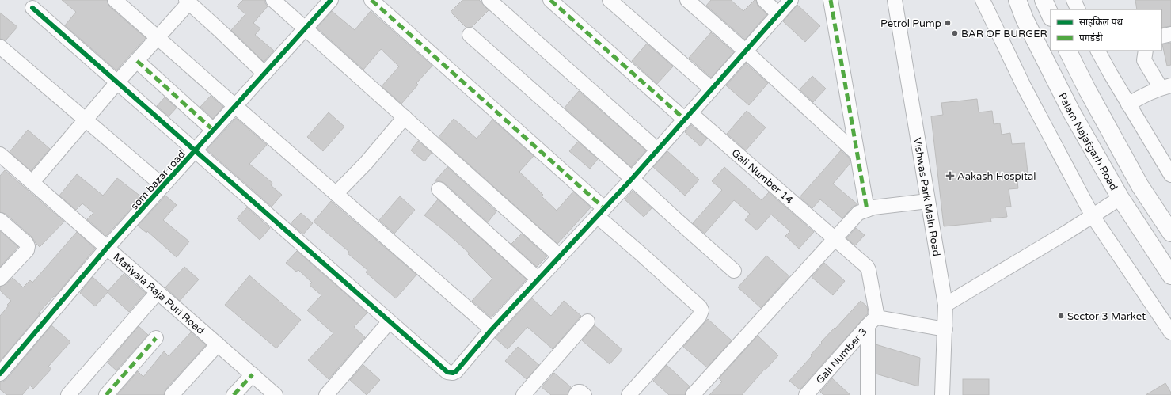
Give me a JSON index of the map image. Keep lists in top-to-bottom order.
{
  "streets": {
    "main road": ["Palam Najafgarh Road"],
    "street": [
      "Gali Number 14",
      "som bazar road",
      "Vishwas Park Main Road",
      "Matiyala Raja Puri Road",
      "Gali Number 3"
    ]
  },
  "crossings": [
    ["Gali Number 14", "Gali Number 3"],
    ["som bazar road", "Matiyala Raja Puri Road"]
  ],
  "places": {
    "other": ["Petrol Pump", "BAR OF BURGER", "Sector 3 Market"],
    "health": ["Aakash Hospital"]
  },
  "legend": ["साइकिल पथ", "पगडंडी"]
}
